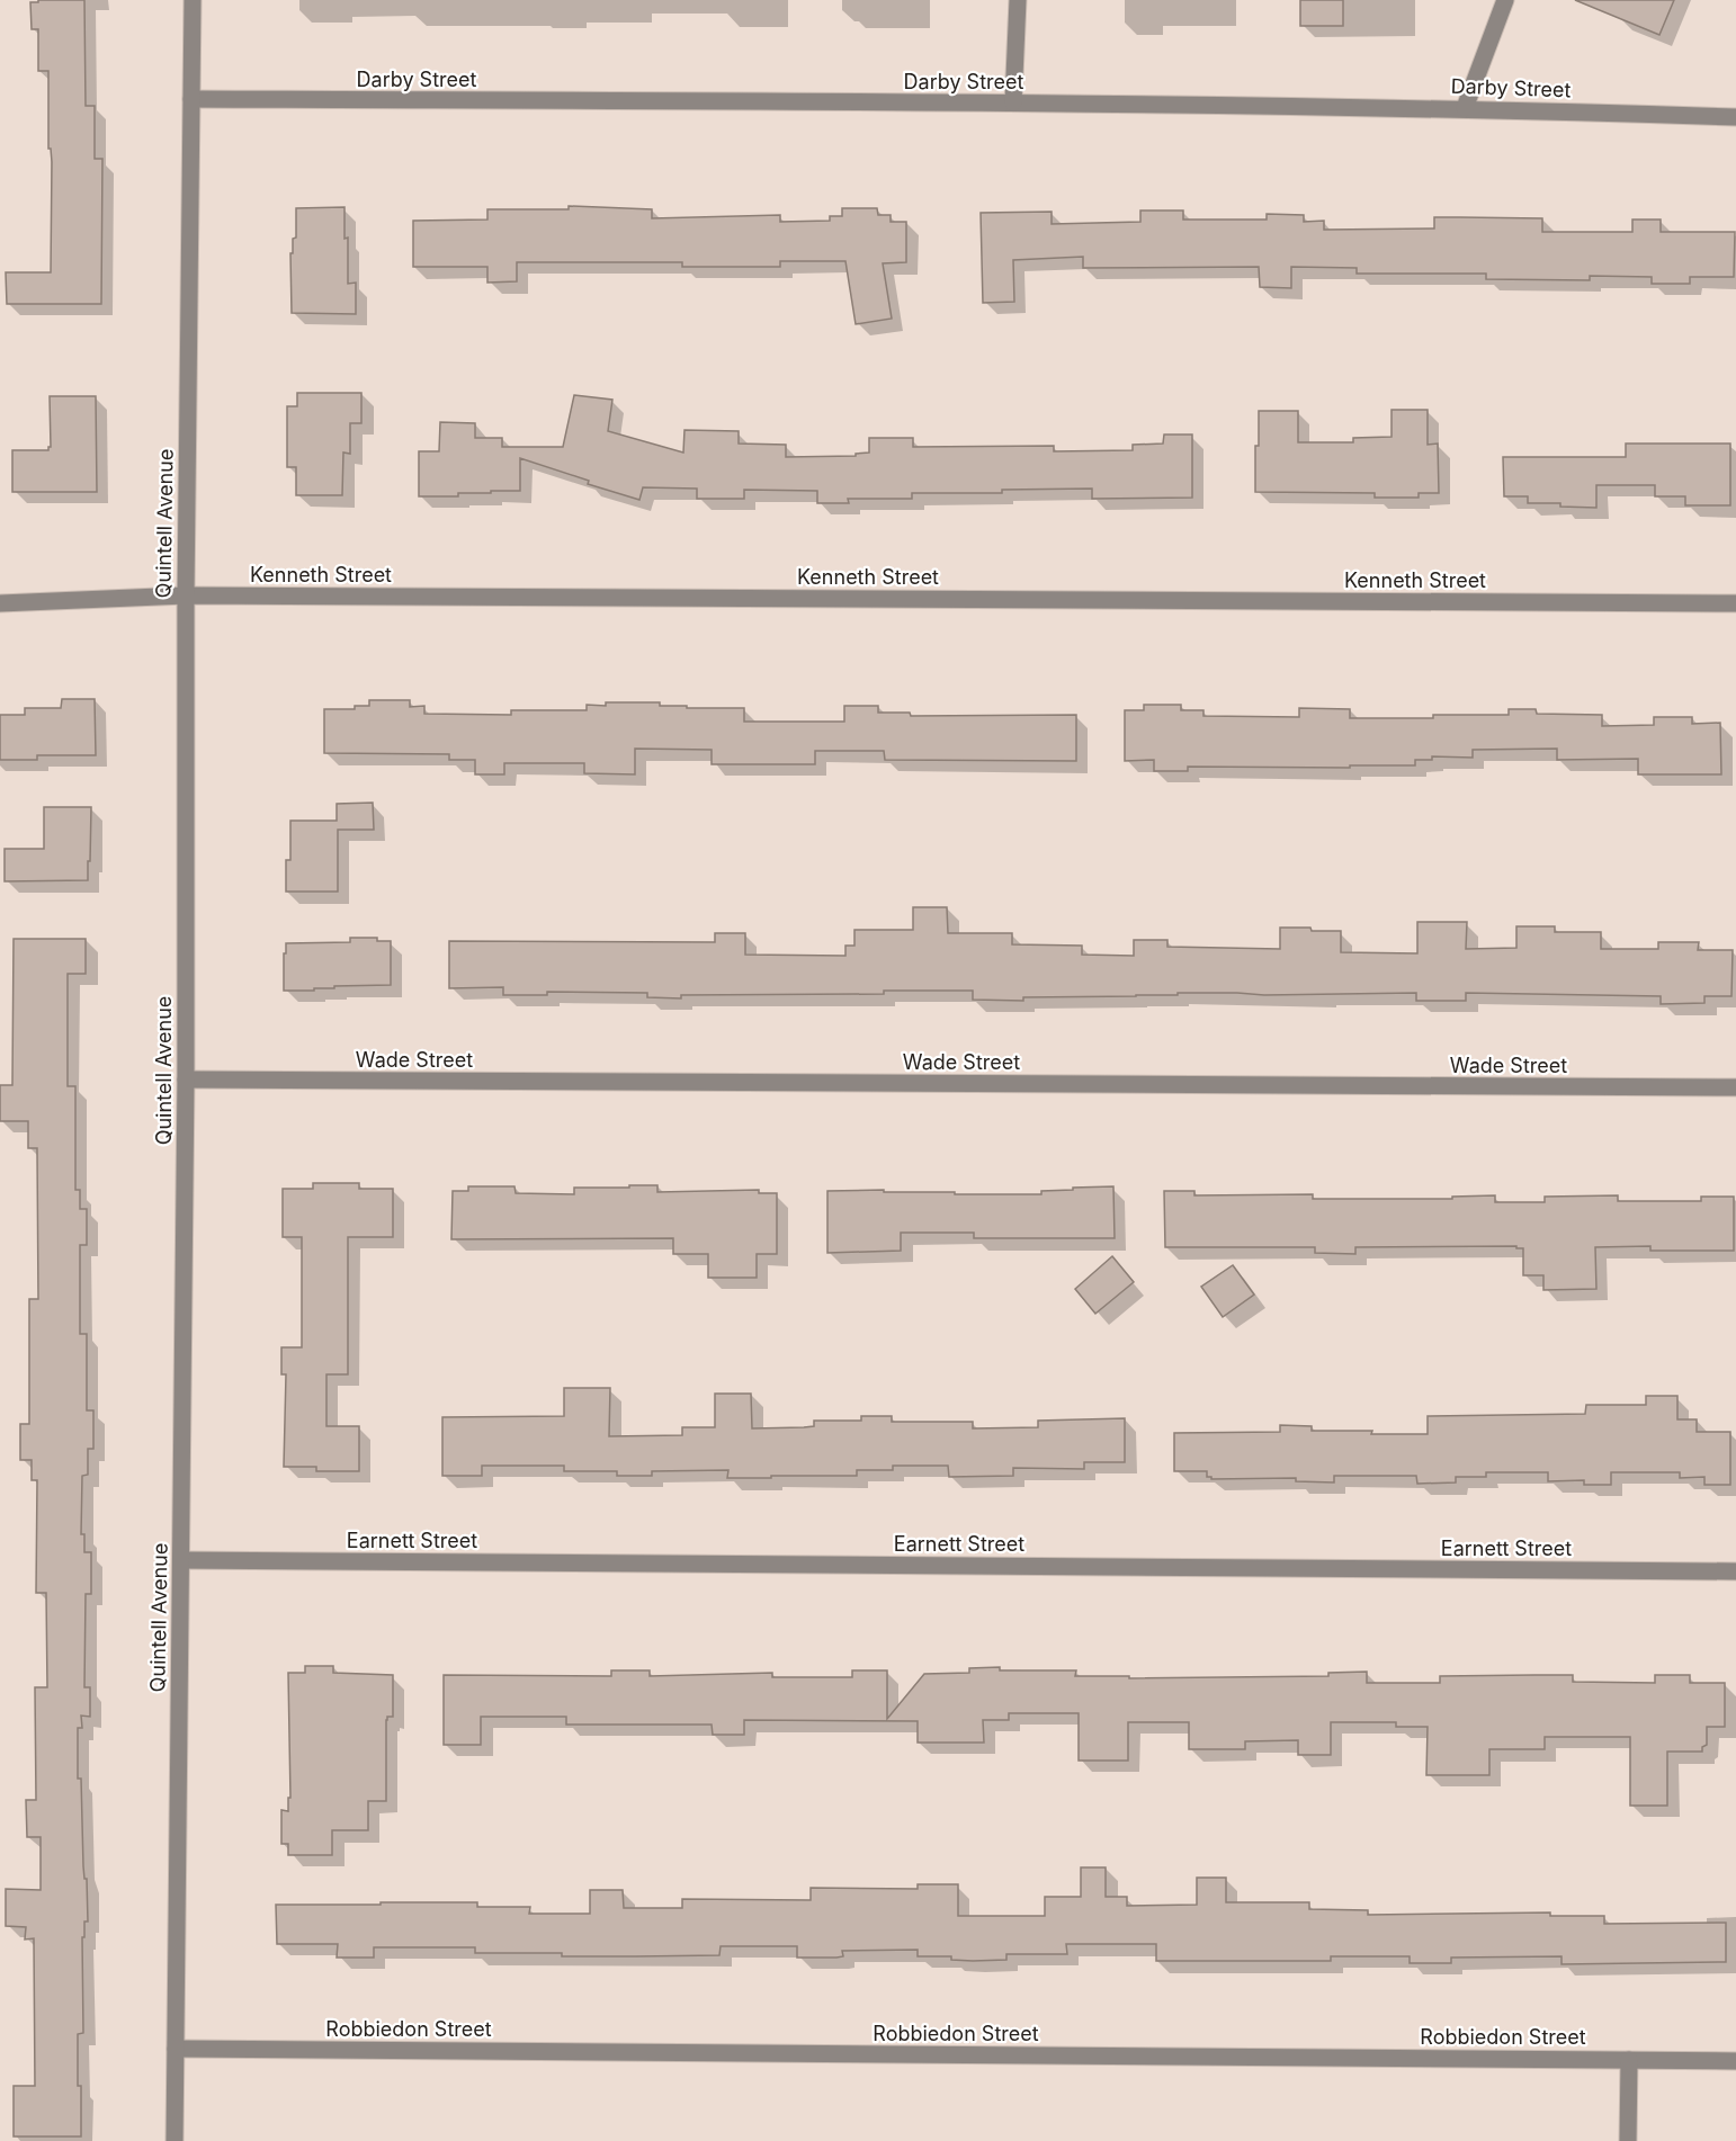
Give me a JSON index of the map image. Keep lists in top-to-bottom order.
{
  "streets": {
    "street": [
      "Darby Street",
      "Quintell Avenue",
      "Kenneth Street",
      "Wade Street",
      "Earnett Street",
      "Robbiedon Street"
    ]
  },
  "crossings": [
    ["Darby Street", "Quintell Avenue"],
    ["Quintell Avenue", "Kenneth Street"],
    ["Quintell Avenue", "Wade Street"],
    ["Quintell Avenue", "Earnett Street"],
    ["Quintell Avenue", "Robbiedon Street"]
  ]
}
